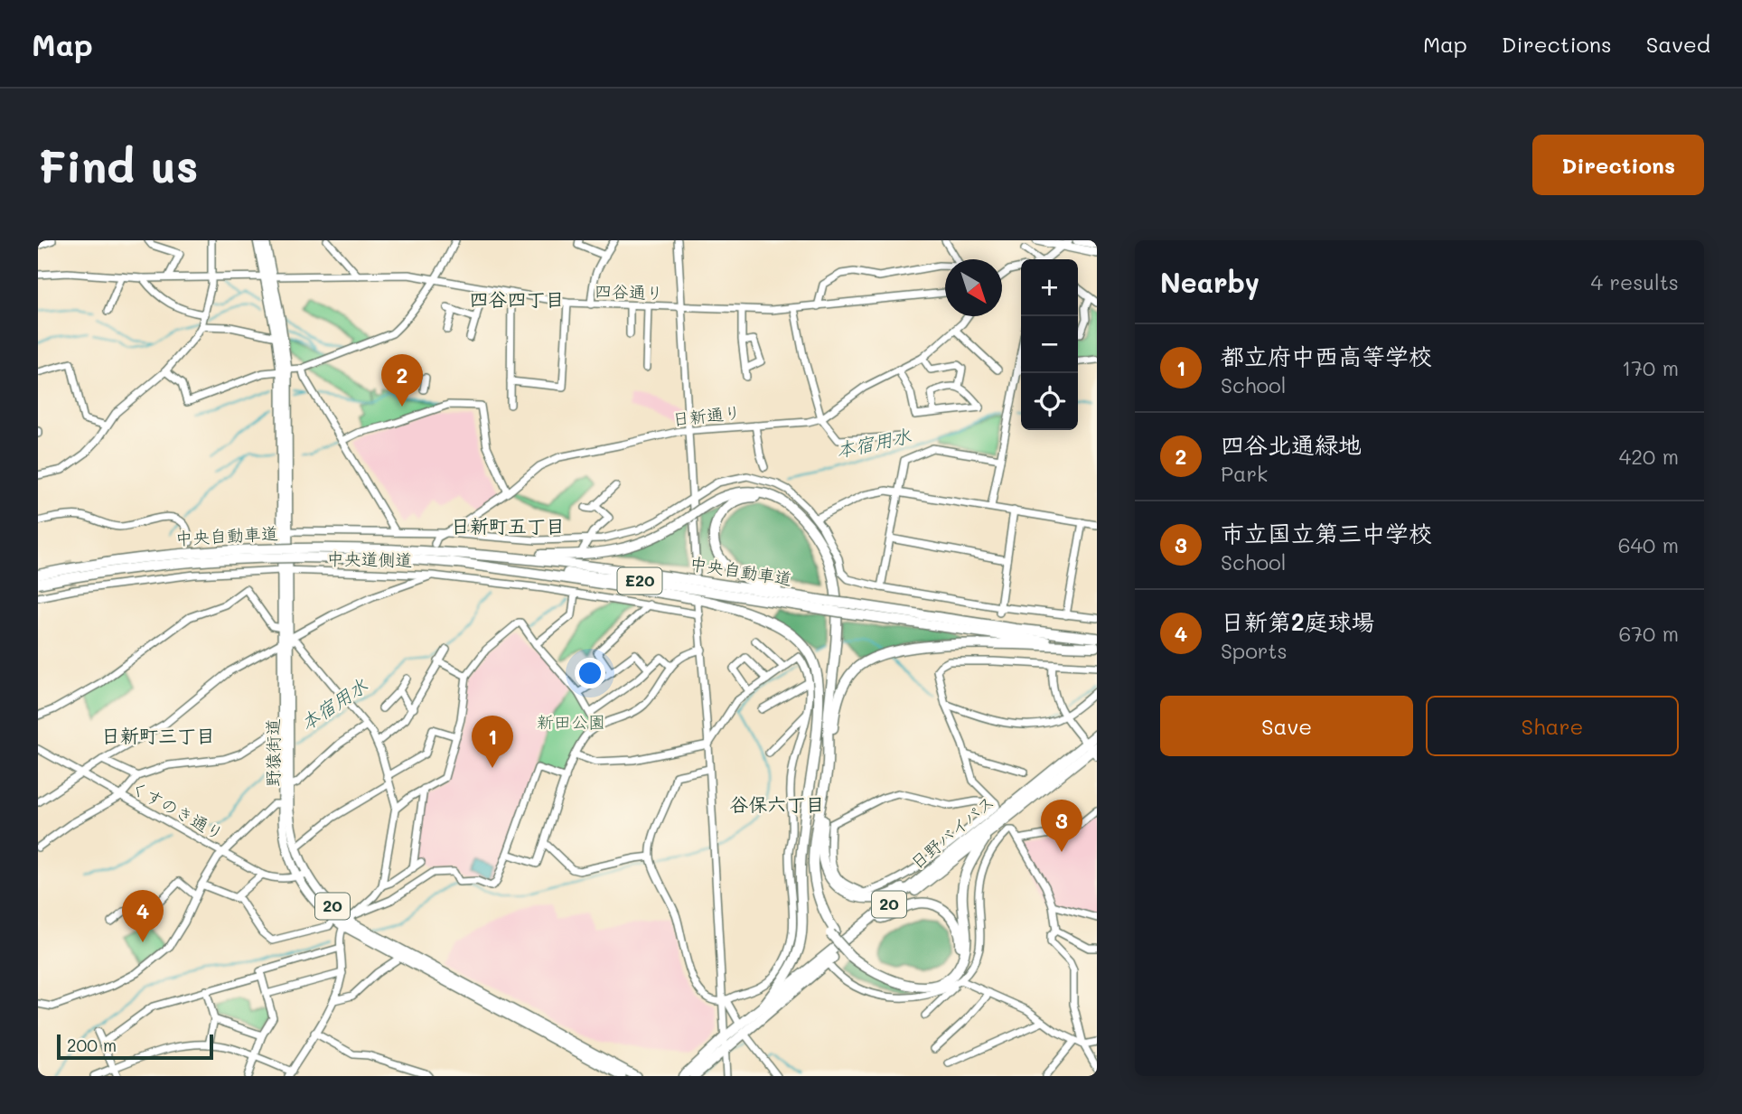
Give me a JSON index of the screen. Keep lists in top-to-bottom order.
{
  "streets": {
    "highway": [
      "中央自動車道",
      "E20",
      "日野バイパス",
      "20"
    ],
    "main road": ["野猿街道"],
    "street": [
      "四谷通り",
      "日新通り",
      "中央道側道",
      "くすのき通り"
    ]
  },
  "crossings": [
    ["四谷通り", "野猿街道"],
    ["中央道側道", "野猿街道"],
    ["野猿街道", "くすのき通り"]
  ],
  "districts": [
    "四谷四丁目",
    "日新町五丁目",
    "日新町三丁目",
    "谷保六丁目"
  ],
  "water": ["本宿用水"],
  "parks": ["新田公園"],
  "scale_bar": "200 m",
  "north": "bottom right",
  "page": {
    "header": "Map",
    "nav": ["Map", "Directions", "Saved"],
    "buttons": [
      "Directions",
      ["Save", "Share"]
    ],
    "title": "Find us",
    "heading": ["Nearby", "4 results"],
    "map_buttons": ["+", "−"],
    "list": [
      {
        "mark": "1",
        "name": "都立府中西高等学校",
        "note": "School",
        "value": "170 m"
      },
      {
        "mark": "2",
        "name": "四谷北通緑地",
        "note": "Park",
        "value": "420 m"
      },
      {
        "mark": "3",
        "name": "市立国立第三中学校",
        "note": "School",
        "value": "640 m"
      },
      {
        "mark": "4",
        "name": "日新第2庭球場",
        "note": "Sports",
        "value": "670 m"
      }
    ],
    "pins": [
      "2",
      "1",
      "3",
      "4"
    ],
    "scale": "200 m"
  }
}
